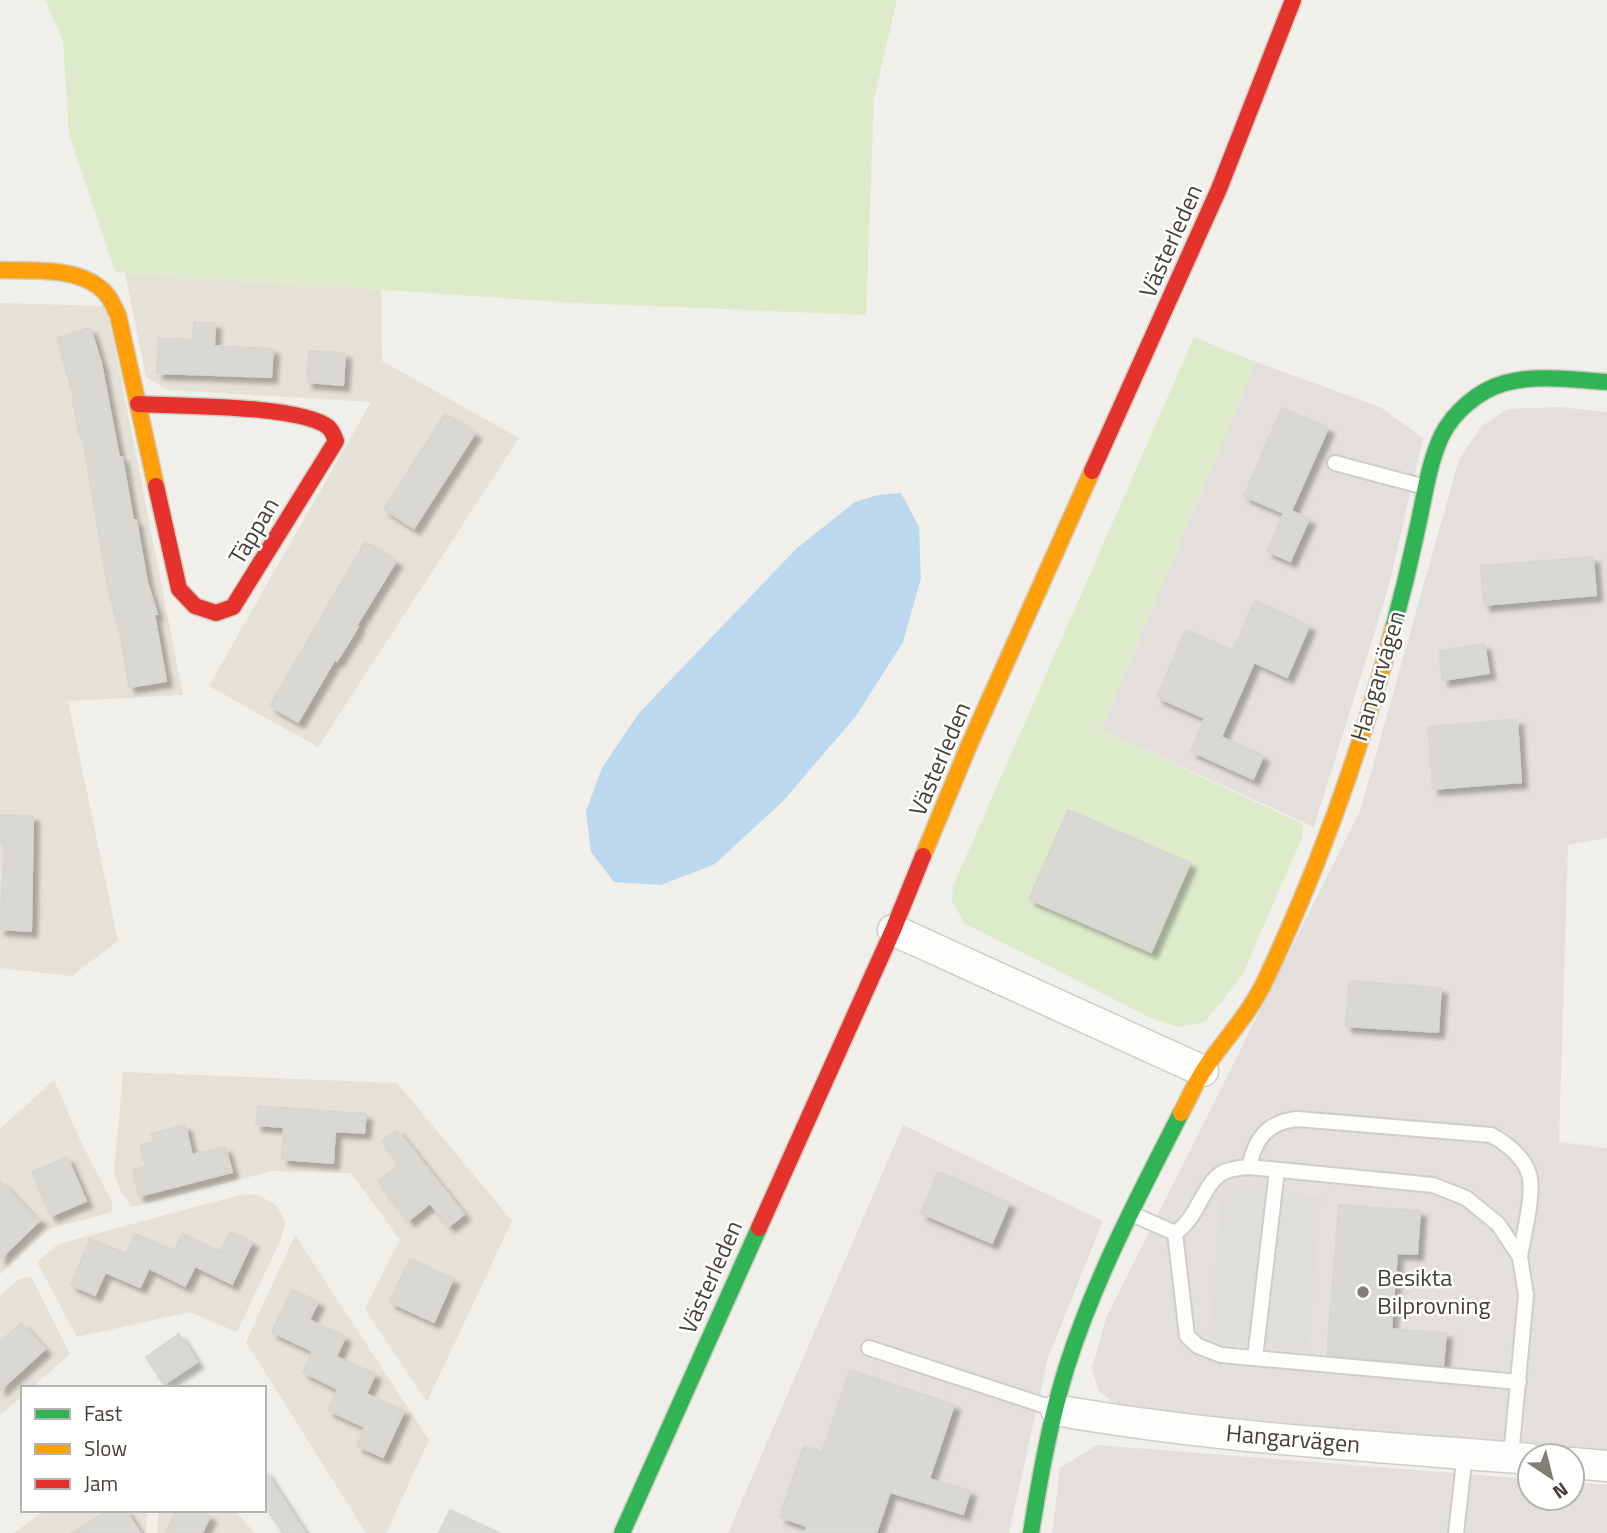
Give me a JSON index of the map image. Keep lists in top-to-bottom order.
{
  "streets": {
    "street": ["Västerleden", "Täppan", "Hangarvägen"]
  },
  "places": ["Besikta Bilprovning"],
  "legend": ["Fast", "Slow", "Jam"],
  "north": "bottom right"
}
